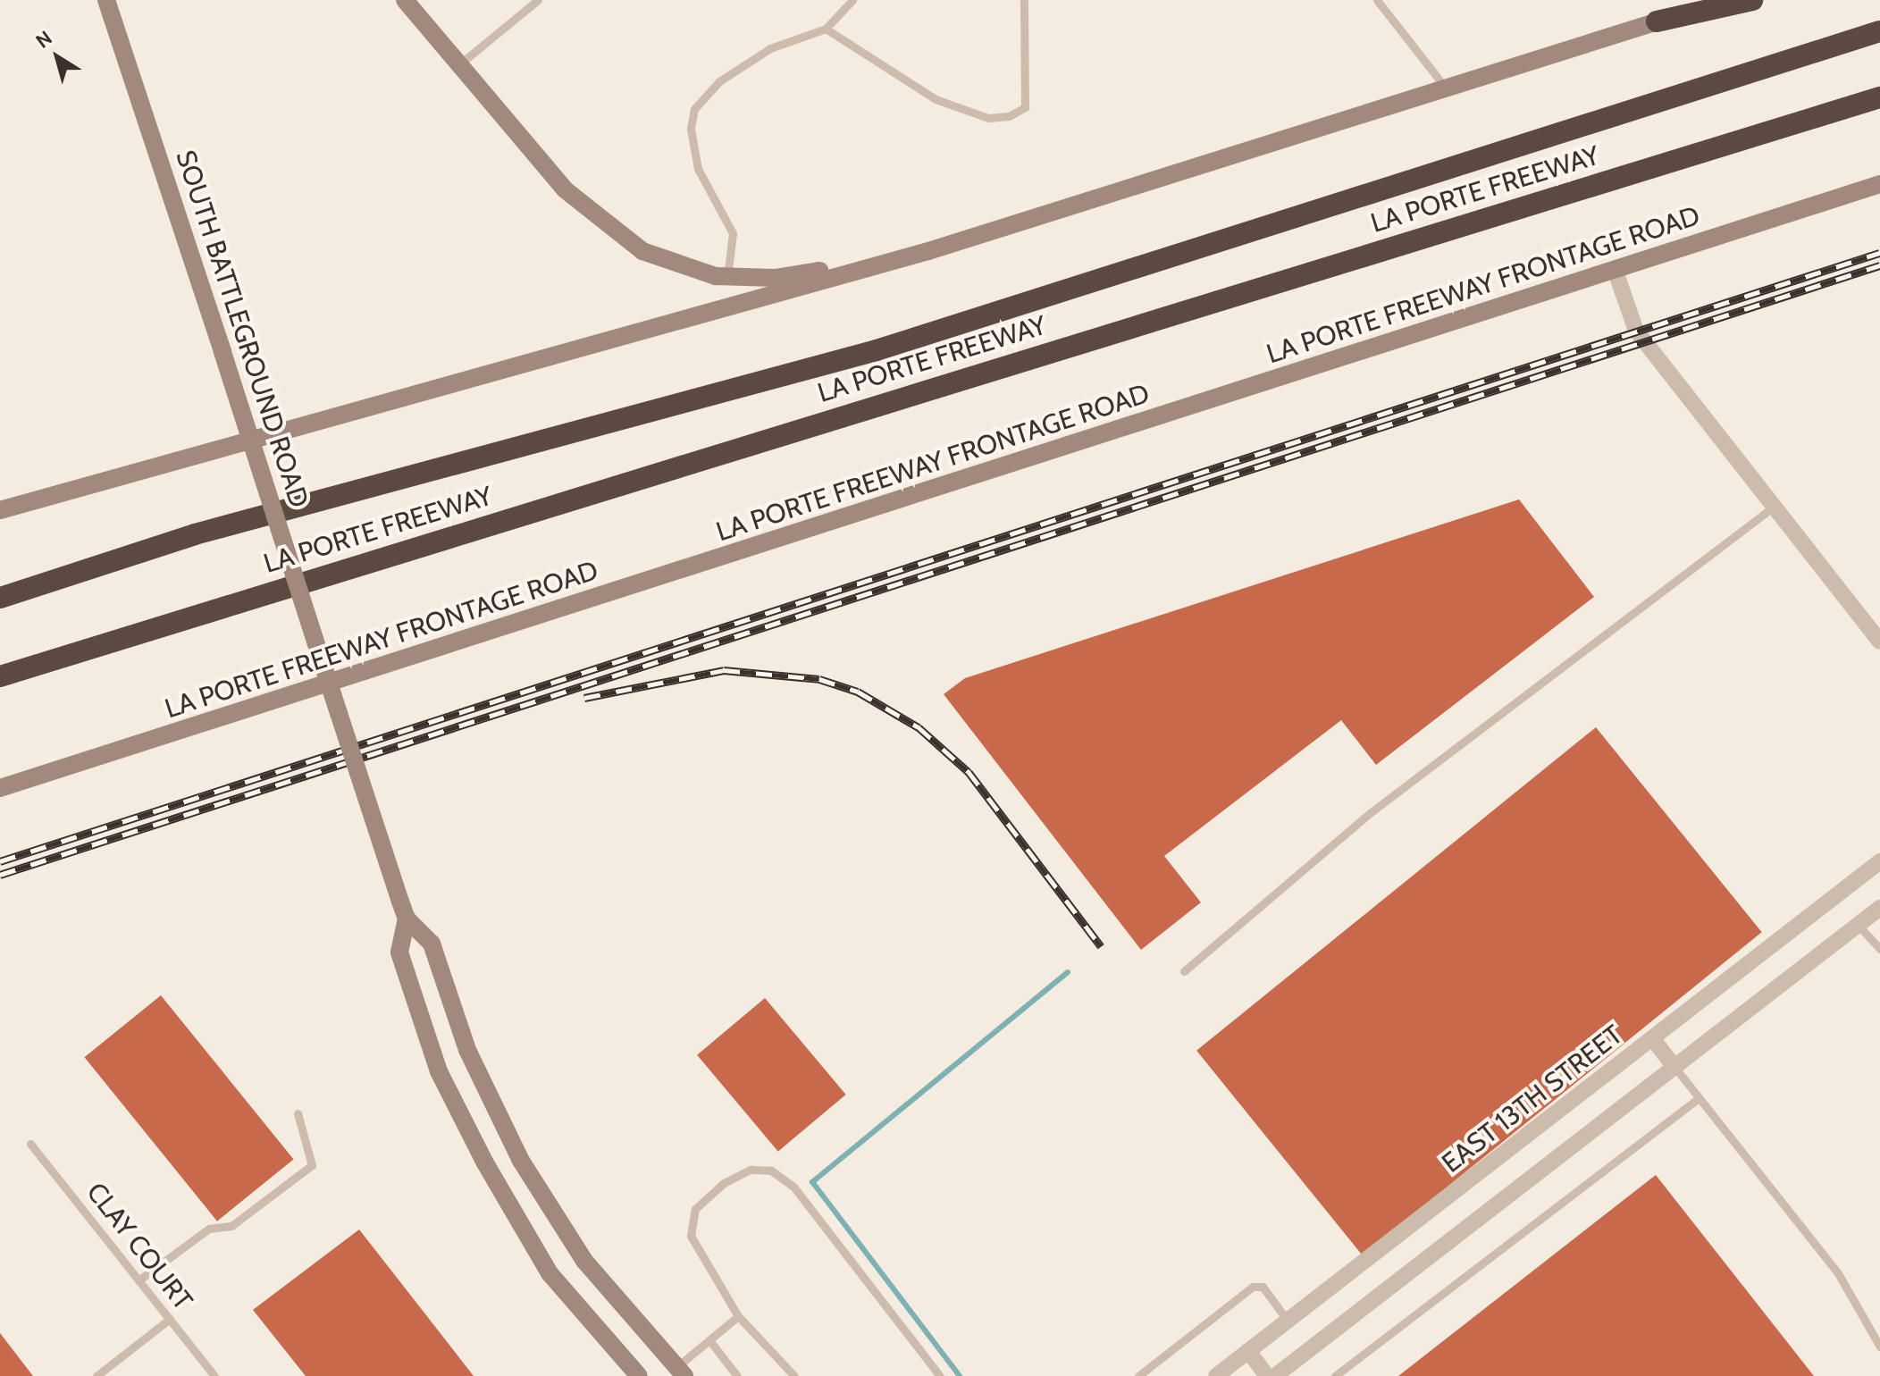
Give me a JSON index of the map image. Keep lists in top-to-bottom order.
{
  "streets": {
    "highway": ["LA PORTE FREEWAY"],
    "main road": ["LA PORTE FREEWAY FRONTAGE ROAD", "SOUTH BATTLEGROUND ROAD"],
    "street": ["EAST 13TH STREET"],
    "lane": ["CLAY COURT"]
  },
  "crossings": [
    ["LA PORTE FREEWAY FRONTAGE ROAD", "SOUTH BATTLEGROUND ROAD"]
  ],
  "north": "top left"
}
